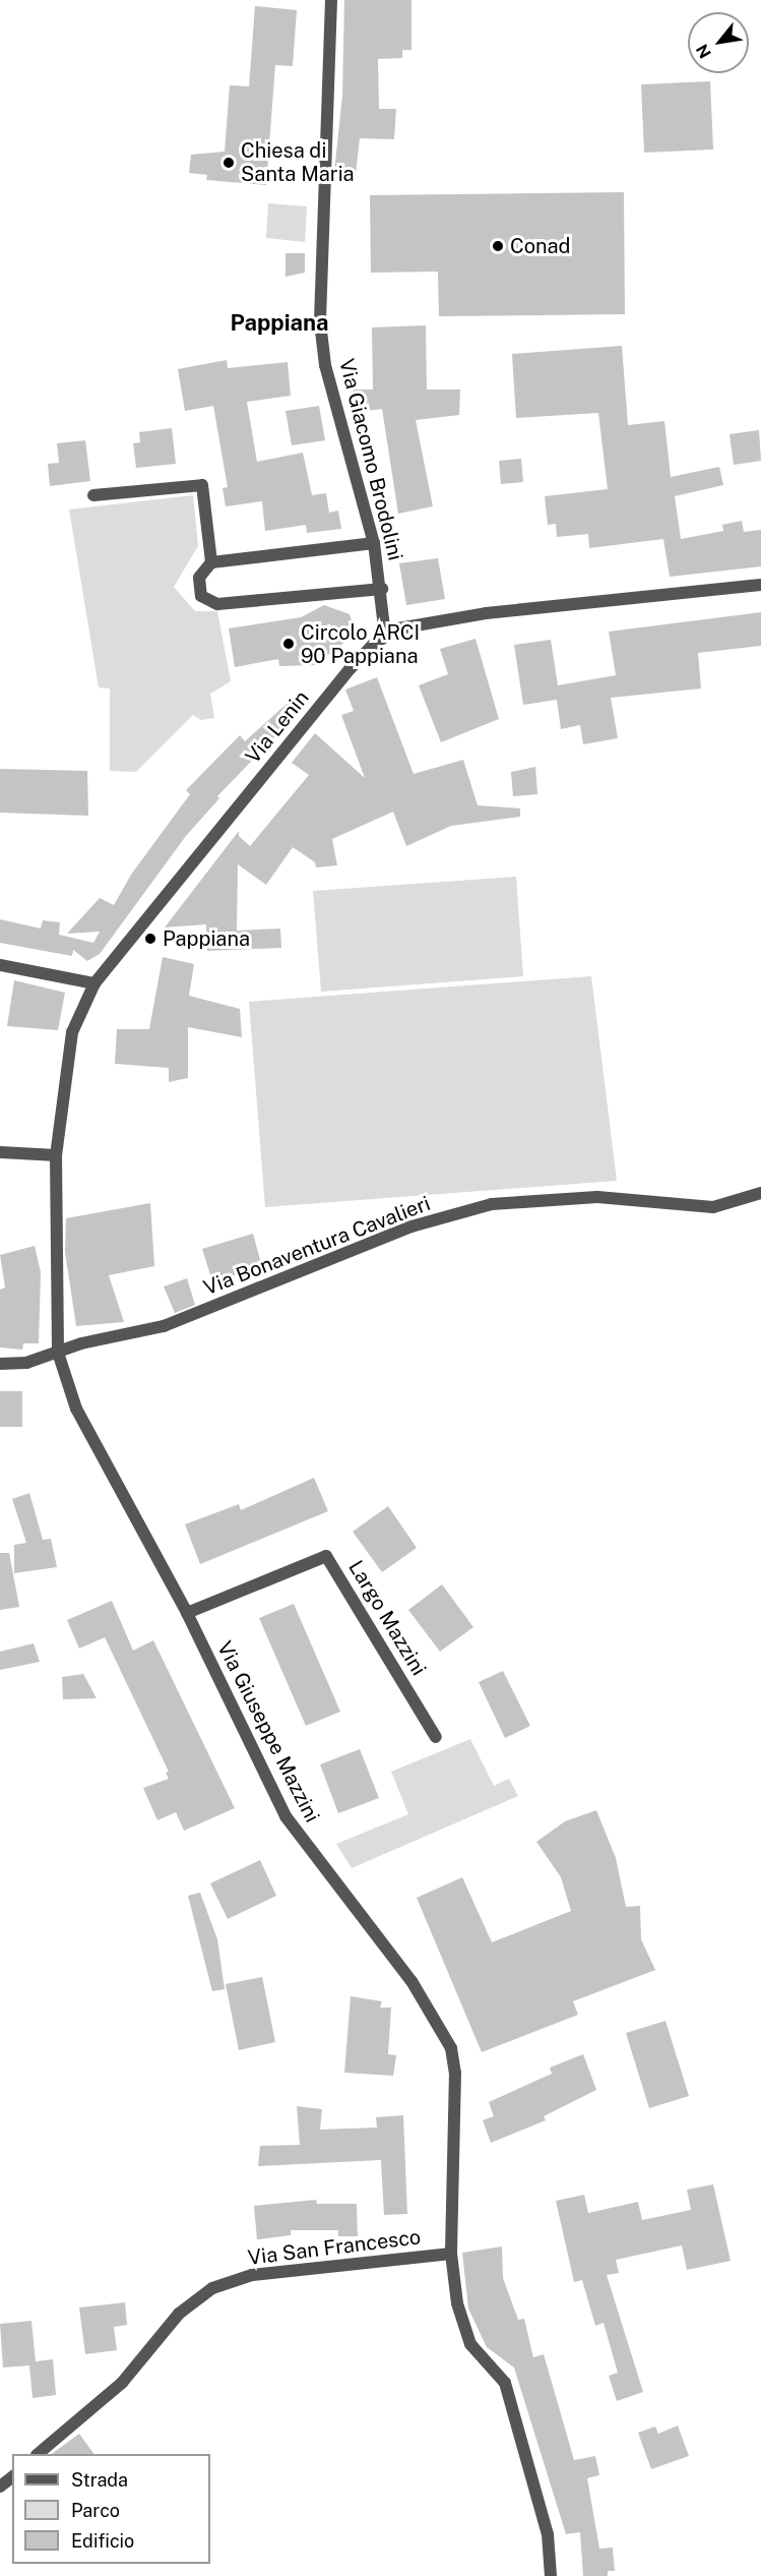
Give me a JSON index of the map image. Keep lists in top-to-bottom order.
{
  "streets": {
    "street": [
      "Via Giacomo Brodolini",
      "Via Lenin",
      "Via Bonaventura Cavalieri",
      "Largo Mazzini",
      "Via Giuseppe Mazzini",
      "Via San Francesco"
    ]
  },
  "crossings": [
    ["Via Giacomo Brodolini", "Via Lenin"],
    ["Via Lenin", "Via Giuseppe Mazzini"],
    ["Via Bonaventura Cavalieri", "Via Giuseppe Mazzini"],
    ["Largo Mazzini", "Via Giuseppe Mazzini"],
    ["Via Giuseppe Mazzini", "Via San Francesco"]
  ],
  "districts": ["Pappiana"],
  "places": [
    "Chiesa di Santa Maria",
    "Conad",
    "Circolo ARCI 90 Pappiana",
    "Pappiana"
  ],
  "legend": ["Strada", "Parco", "Edificio"],
  "north": "bottom left"
}
